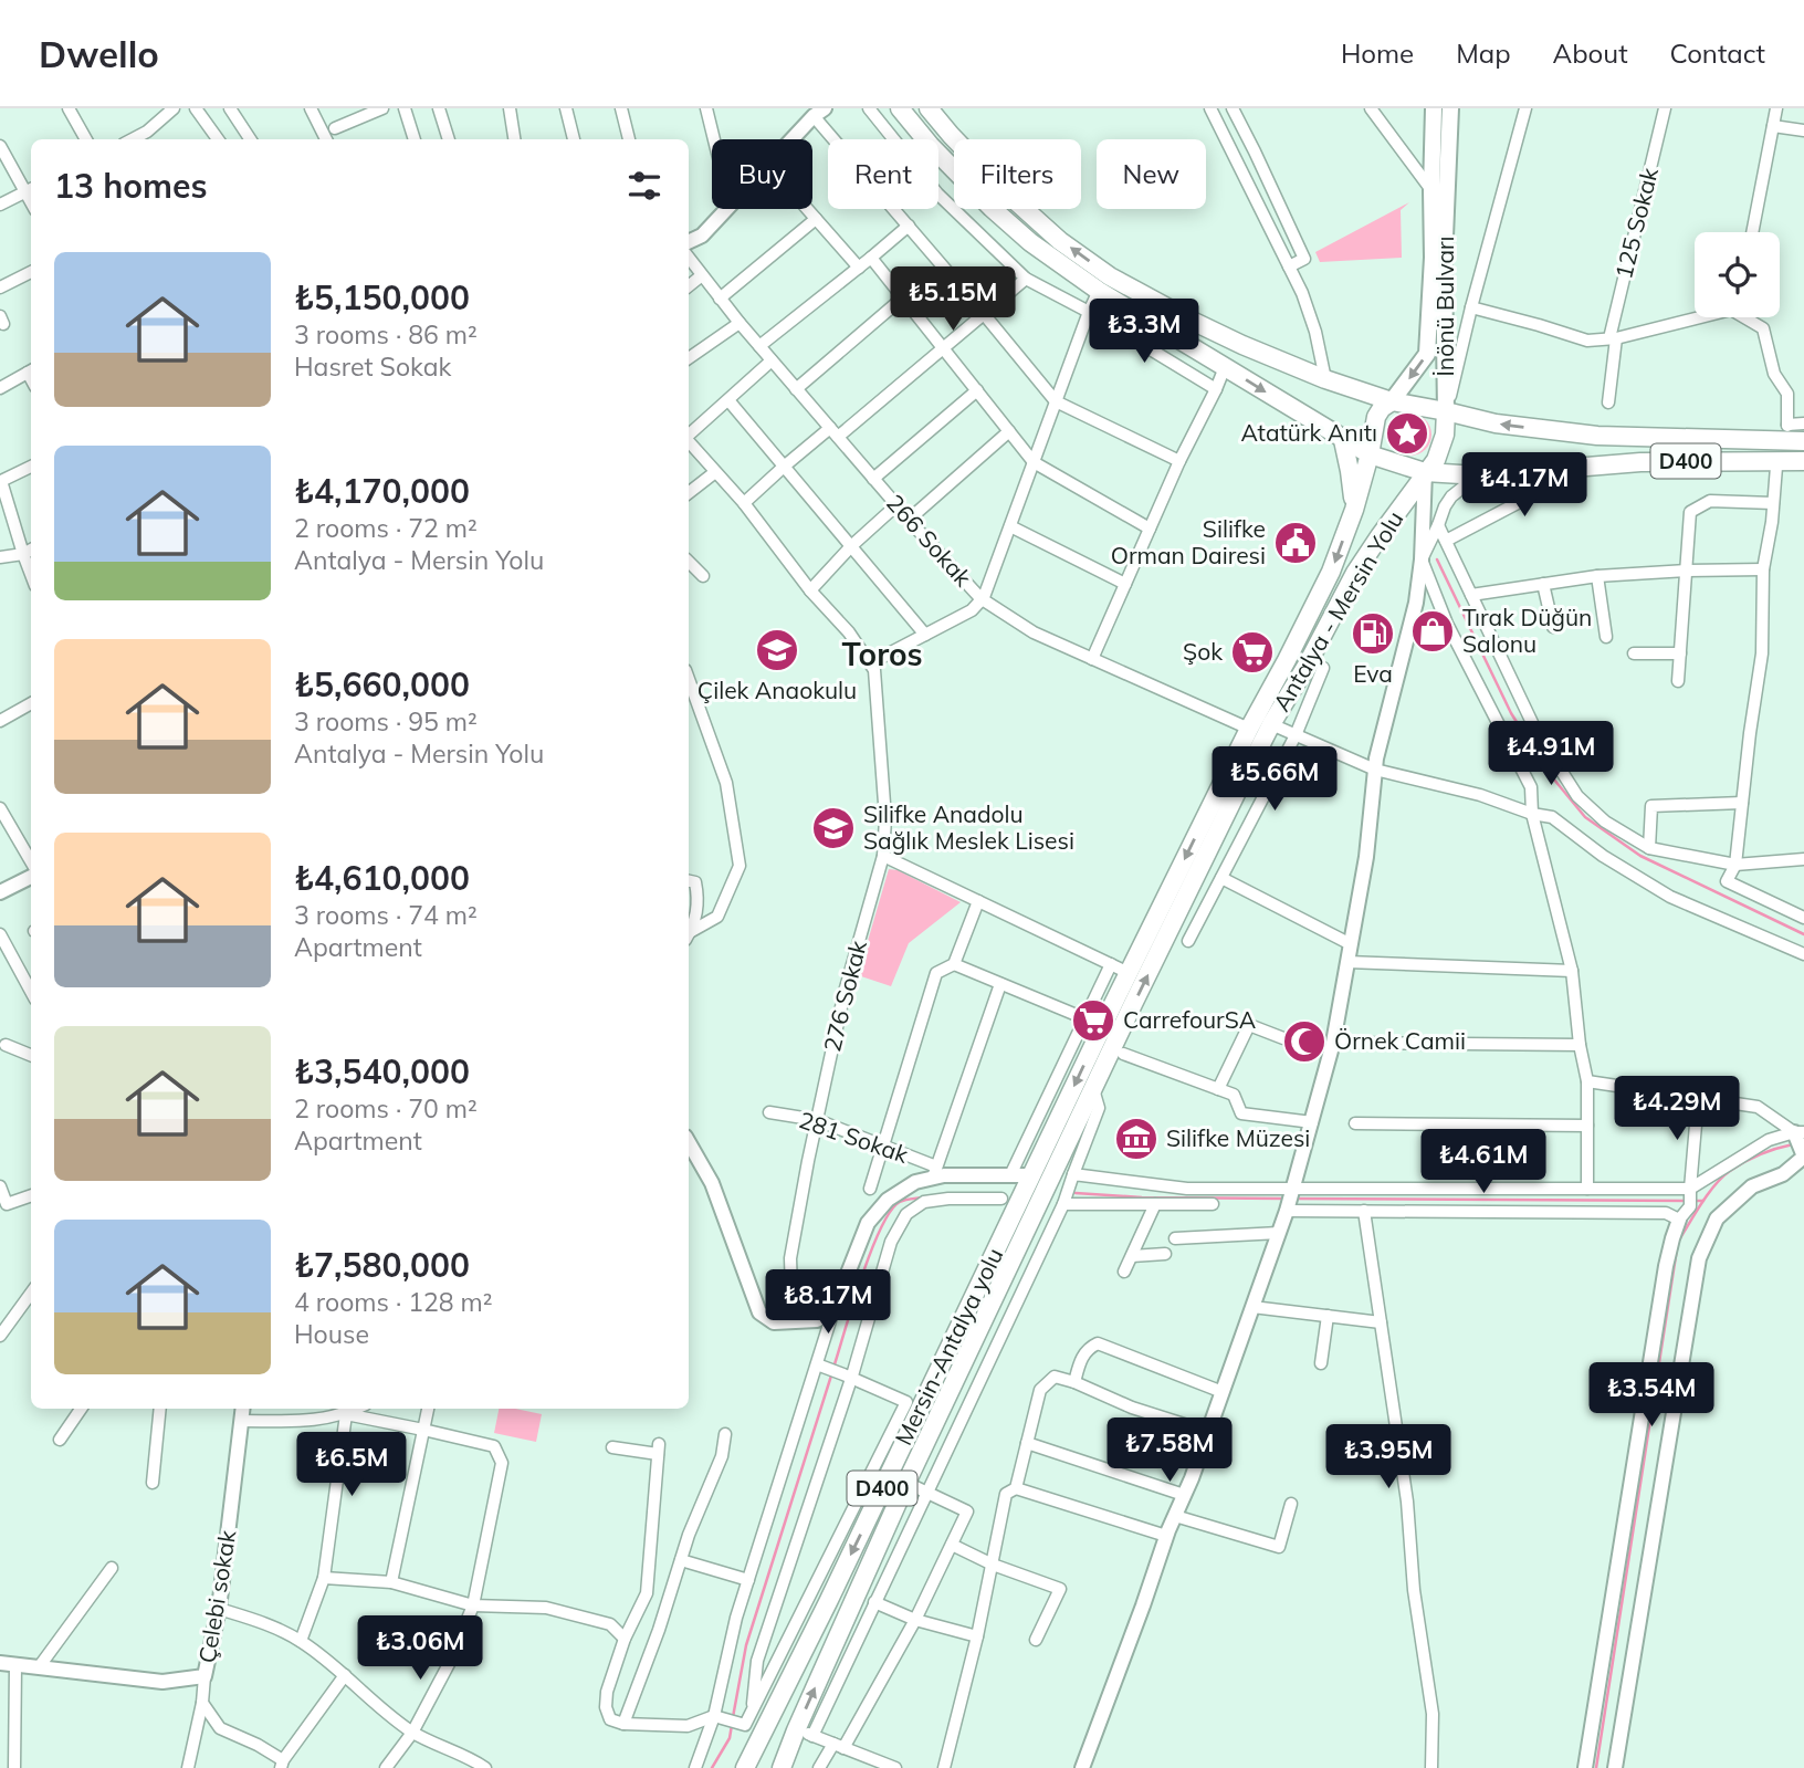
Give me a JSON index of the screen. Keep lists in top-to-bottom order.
{
  "streets": {
    "highway": ["D400", "Antalya - Mersin Yolu", "Mersin-Antalya yolu"],
    "main road": ["İnönü Bulvarı"],
    "street": [
      "125 Sokak",
      "266 Sokak",
      "276 Sokak",
      "281 Sokak",
      "Çelebi sokak"
    ]
  },
  "crossings": [
    ["İnönü Bulvarı", "Antalya - Mersin Yolu"],
    ["266 Sokak", "Antalya - Mersin Yolu"],
    ["Antalya - Mersin Yolu", "Mersin-Antalya yolu"],
    ["276 Sokak", "281 Sokak"]
  ],
  "districts": ["Toros"],
  "places": {
    "place": ["Atatürk Anıtı"],
    "public building": ["Silifke Orman Dairesi"],
    "shop": ["Tırak Düğün Salonu"],
    "fuel station": ["Eva"],
    "school or university": ["Çilek Anaokulu", "Silifke Anadolu Sağlık Meslek Lisesi"],
    "supermarket": ["Şok", "CarrefourSA"],
    "mosque": ["Örnek Camii"],
    "museum": ["Silifke Müzesi"]
  },
  "page": {
    "header": "Dwello",
    "nav": [
      "Home",
      "Map",
      "About",
      "Contact"
    ],
    "chip": [
      "Buy",
      "Rent",
      "Filters",
      "New"
    ],
    "heading": "13 homes",
    "list": [
      {
        "name": "₺5,150,000",
        "note": "3 rooms · 86 m² · Hasret Sokak"
      },
      {
        "name": "₺4,170,000",
        "note": "2 rooms · 72 m² · Antalya - Mersin Yolu"
      },
      {
        "name": "₺5,660,000",
        "note": "3 rooms · 95 m² · Antalya - Mersin Yolu"
      },
      {
        "name": "₺4,610,000",
        "note": "3 rooms · 74 m² · Apartment"
      },
      {
        "name": "₺3,540,000",
        "note": "2 rooms · 70 m² · Apartment"
      },
      {
        "name": "₺7,580,000",
        "note": "4 rooms · 128 m² · House"
      }
    ],
    "price": [
      "₺5.15M",
      "₺3.3M",
      "₺4.17M",
      "₺4.91M",
      "₺5.66M",
      "₺4.29M",
      "₺4.61M",
      "₺8.17M",
      "₺3.54M",
      "₺7.58M",
      "₺3.95M",
      "₺6.5M",
      "₺3.06M"
    ]
  }
}
